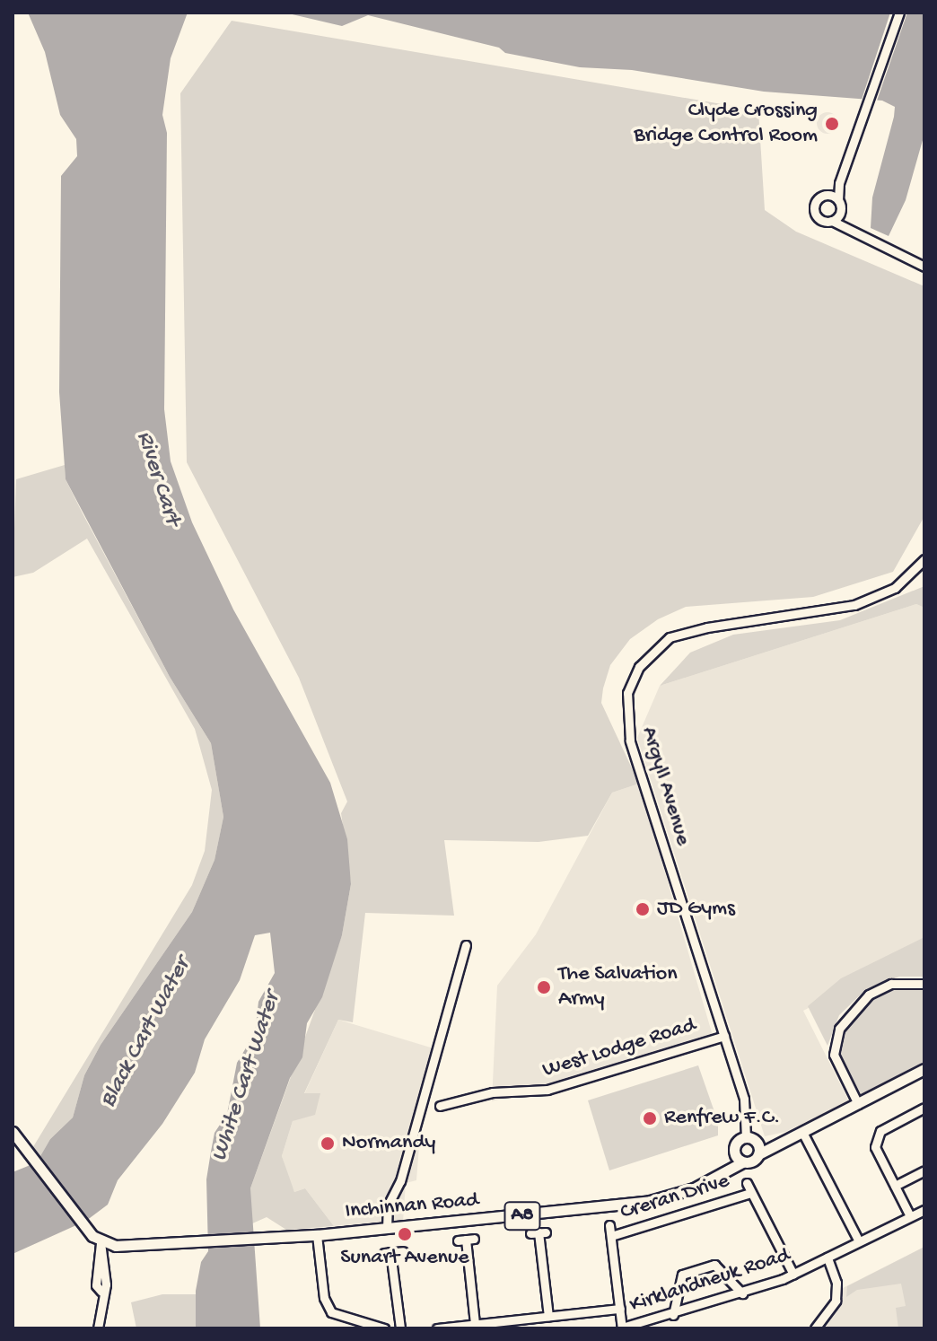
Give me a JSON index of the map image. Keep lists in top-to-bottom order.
{
  "streets": {
    "main road": ["Inchinnan Road", "A8"],
    "street": [
      "Argyll Avenue",
      "West Lodge Road",
      "Creran Drive",
      "Kirklandneuk Road"
    ]
  },
  "crossings": [
    ["Argyll Avenue", "West Lodge Road"],
    ["Argyll Avenue", "Inchinnan Road"],
    ["Inchinnan Road", "A8"]
  ],
  "water": ["River Cart", "Black Cart Water", "White Cart Water"],
  "places": [
    "Clyde Crossing Bridge Control Room",
    "JD Gyms",
    "The Salvation Army",
    "Renfrew F.C.",
    "Normandy",
    "Sunart Avenue"
  ]
}
